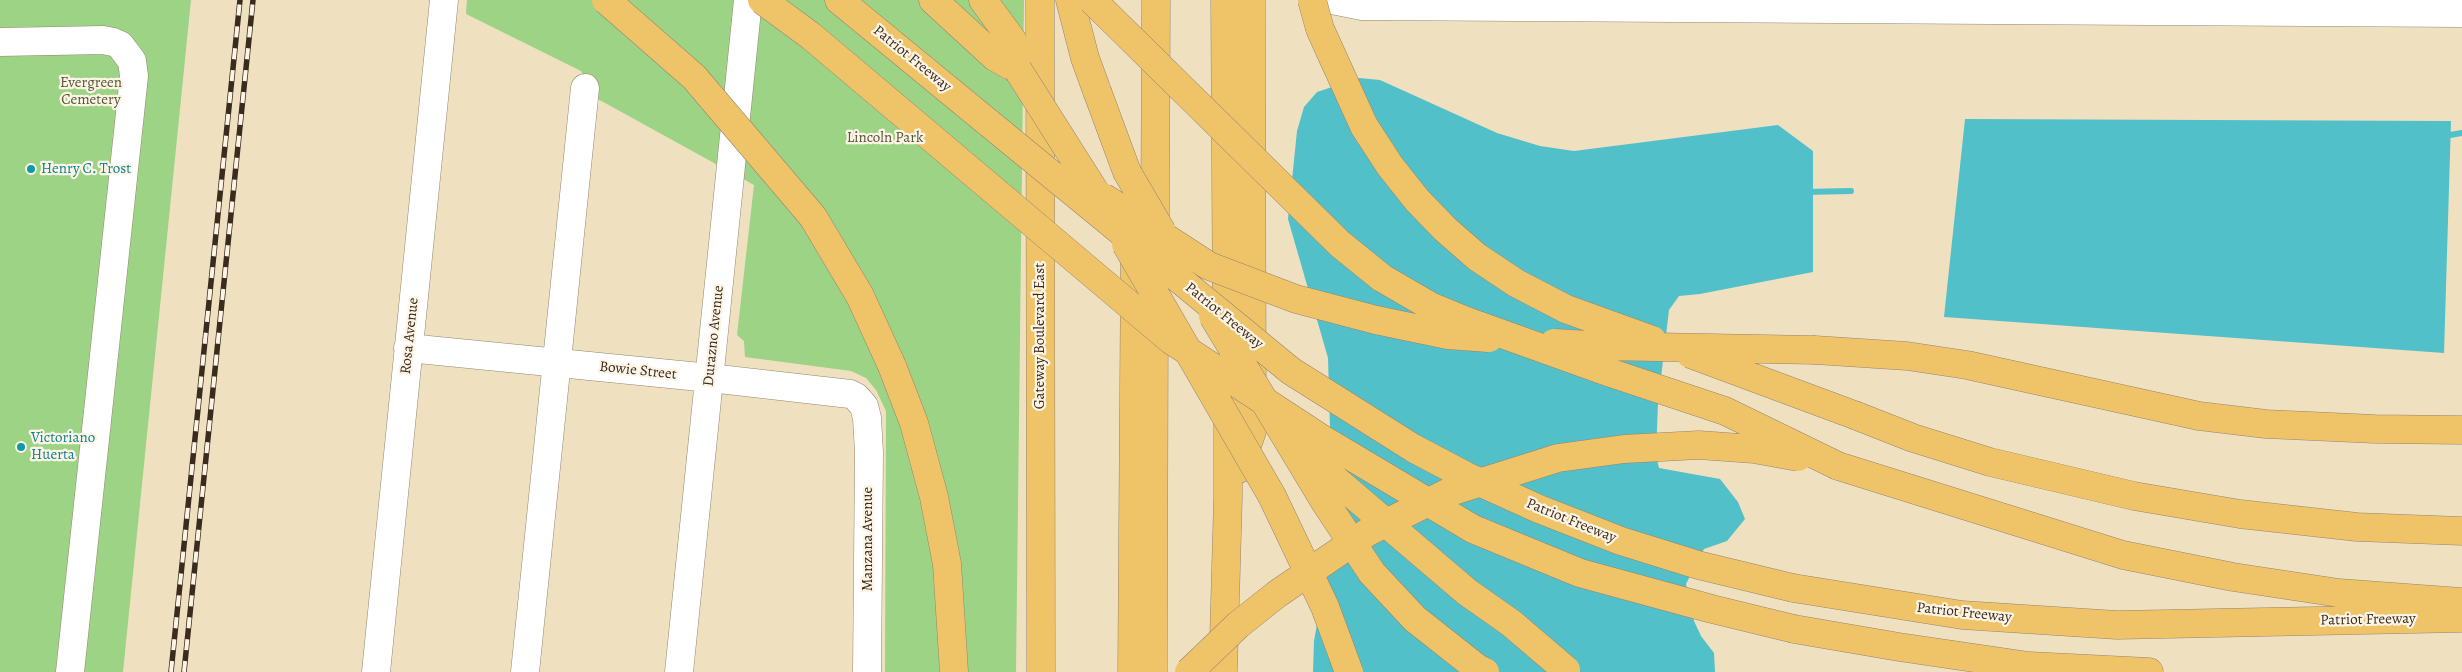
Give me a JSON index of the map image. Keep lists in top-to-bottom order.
{
  "streets": {
    "main road": ["Patriot Freeway", "Gateway Boulevard East"],
    "street": [
      "Rosa Avenue",
      "Durazno Avenue",
      "Bowie Street",
      "Manzana Avenue"
    ]
  },
  "crossings": [
    ["Rosa Avenue", "Bowie Street"],
    ["Durazno Avenue", "Bowie Street"],
    ["Bowie Street", "Manzana Avenue"]
  ],
  "parks": ["Evergreen Cemetery", "Lincoln Park"],
  "places": ["Henry C. Trost", "Victoriano Huerta"]
}
